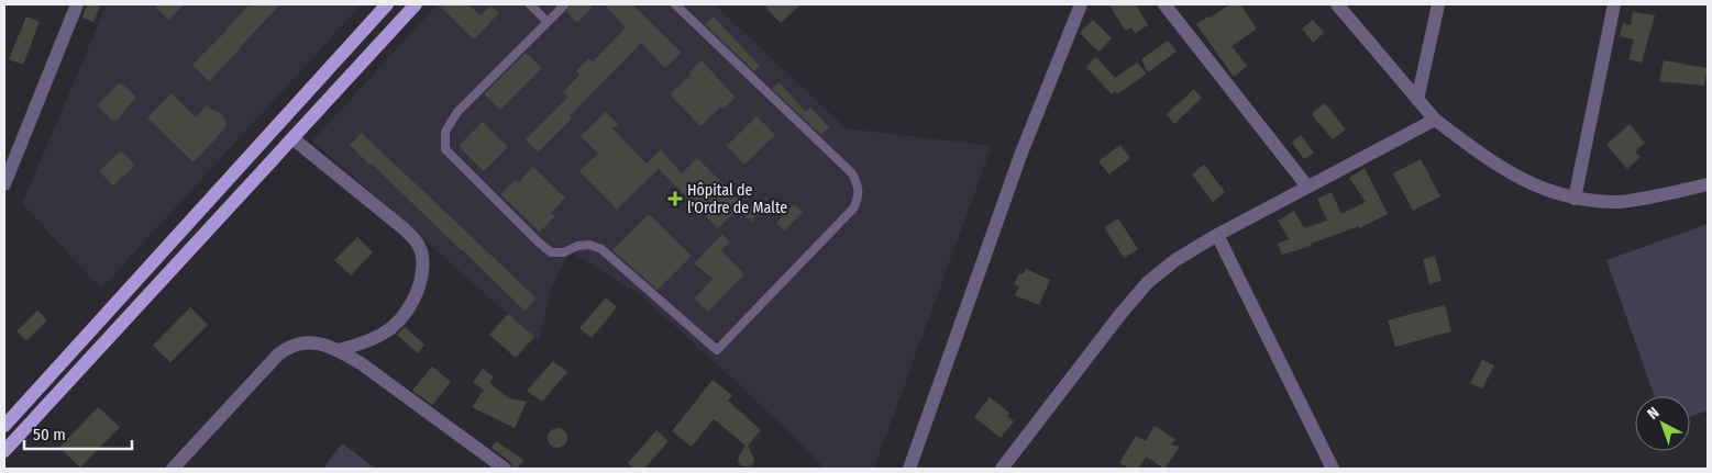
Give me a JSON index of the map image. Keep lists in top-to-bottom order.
{
  "places": {
    "health": ["Hôpital de l'Ordre de Malte"]
  },
  "scale_bar": "50 m",
  "north": "top left"
}
